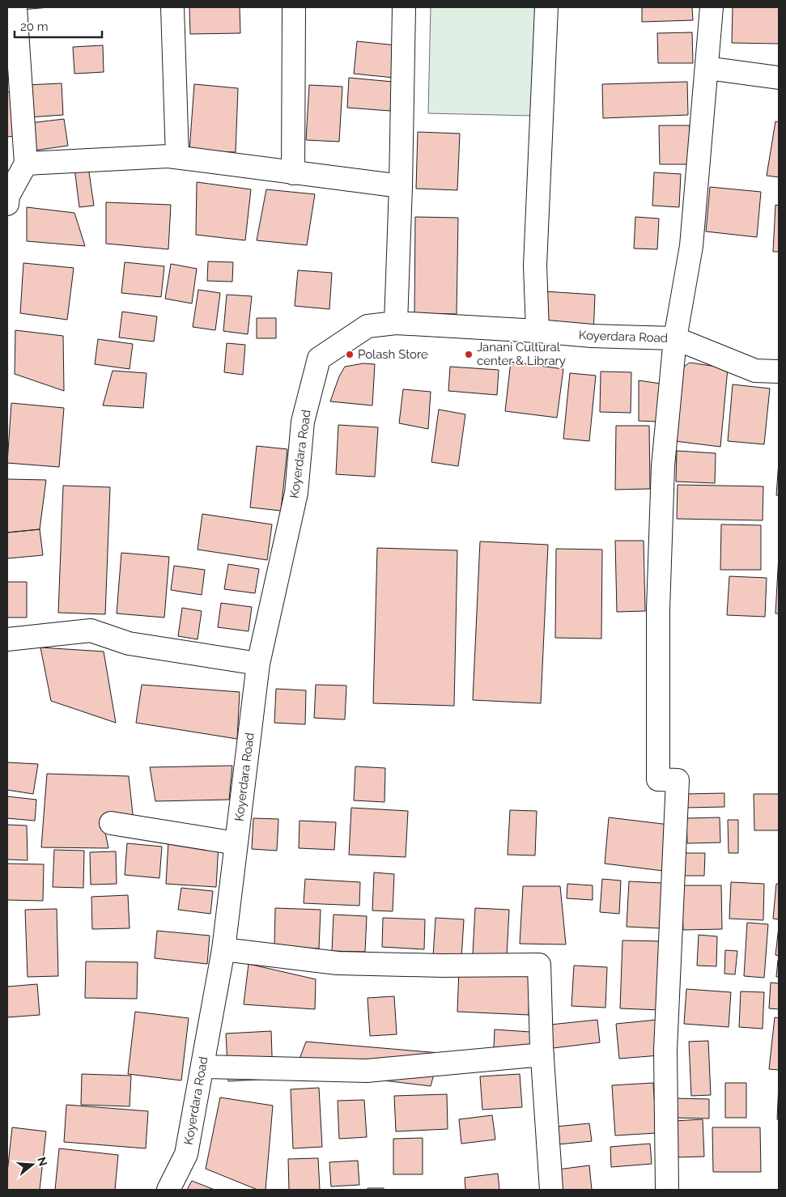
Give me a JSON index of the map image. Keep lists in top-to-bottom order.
{
  "streets": {
    "street": ["Koyerdara Road"]
  },
  "places": ["Polash Store", "Janani Cultural center & Library"],
  "scale_bar": "20 m",
  "north": "right"
}
